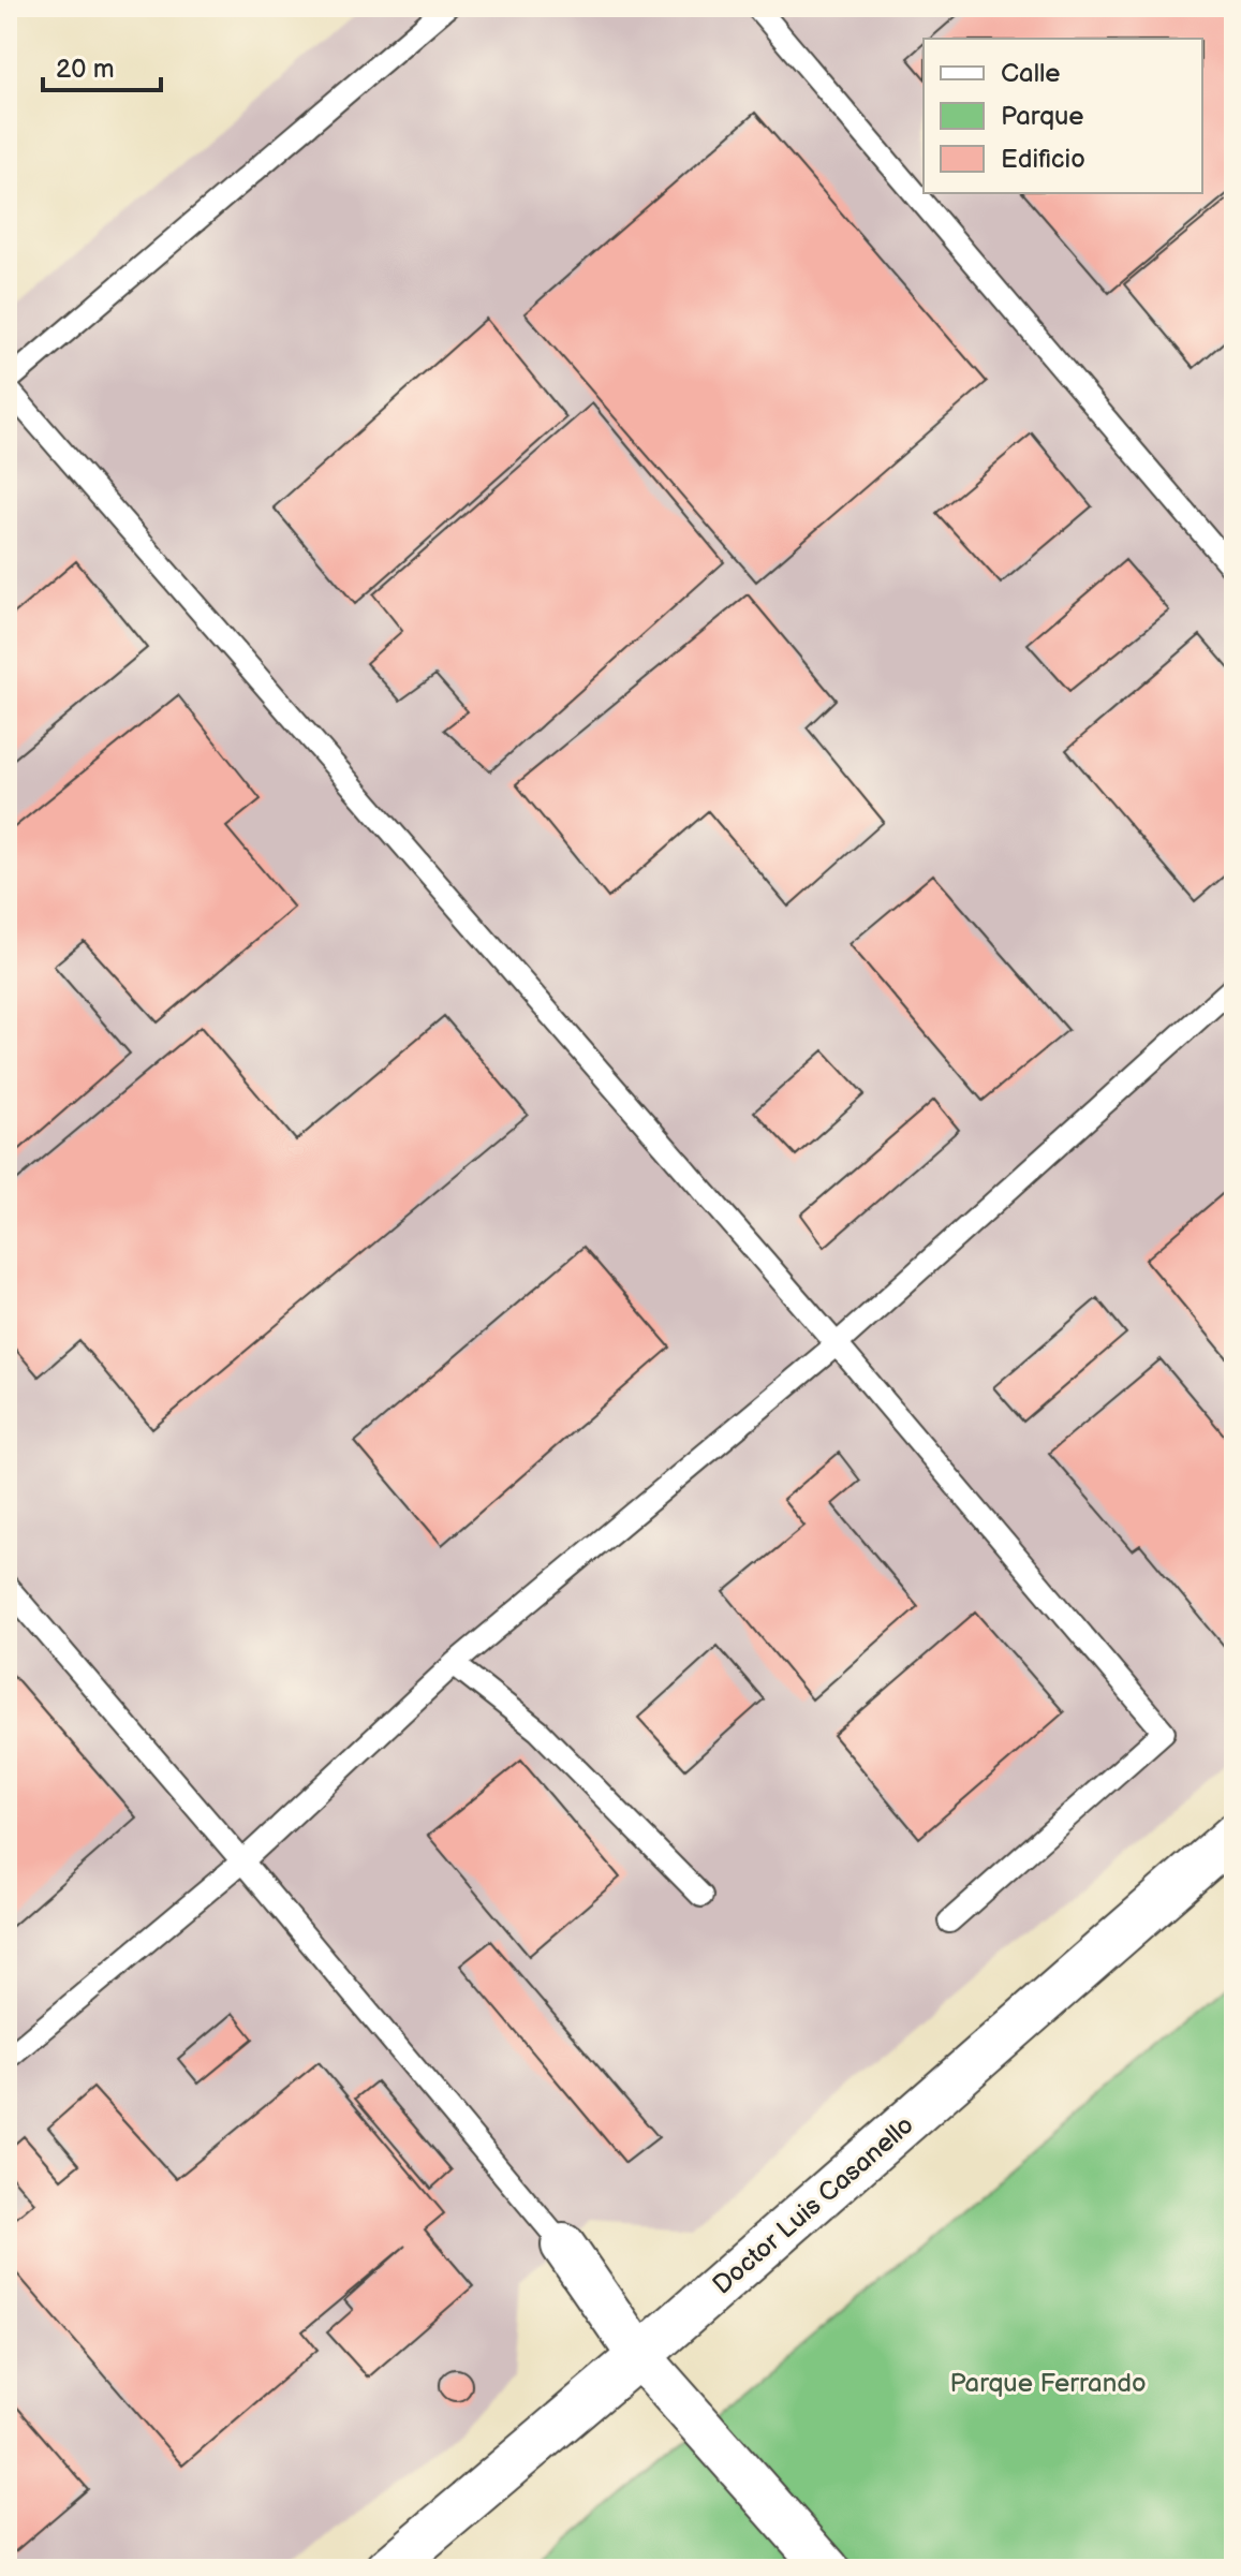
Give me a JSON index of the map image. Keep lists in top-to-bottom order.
{
  "streets": {
    "street": ["Doctor Luis Casanello"]
  },
  "parks": ["Parque Ferrando"],
  "legend": ["Calle", "Parque", "Edificio"],
  "scale_bar": "20 m"
}
